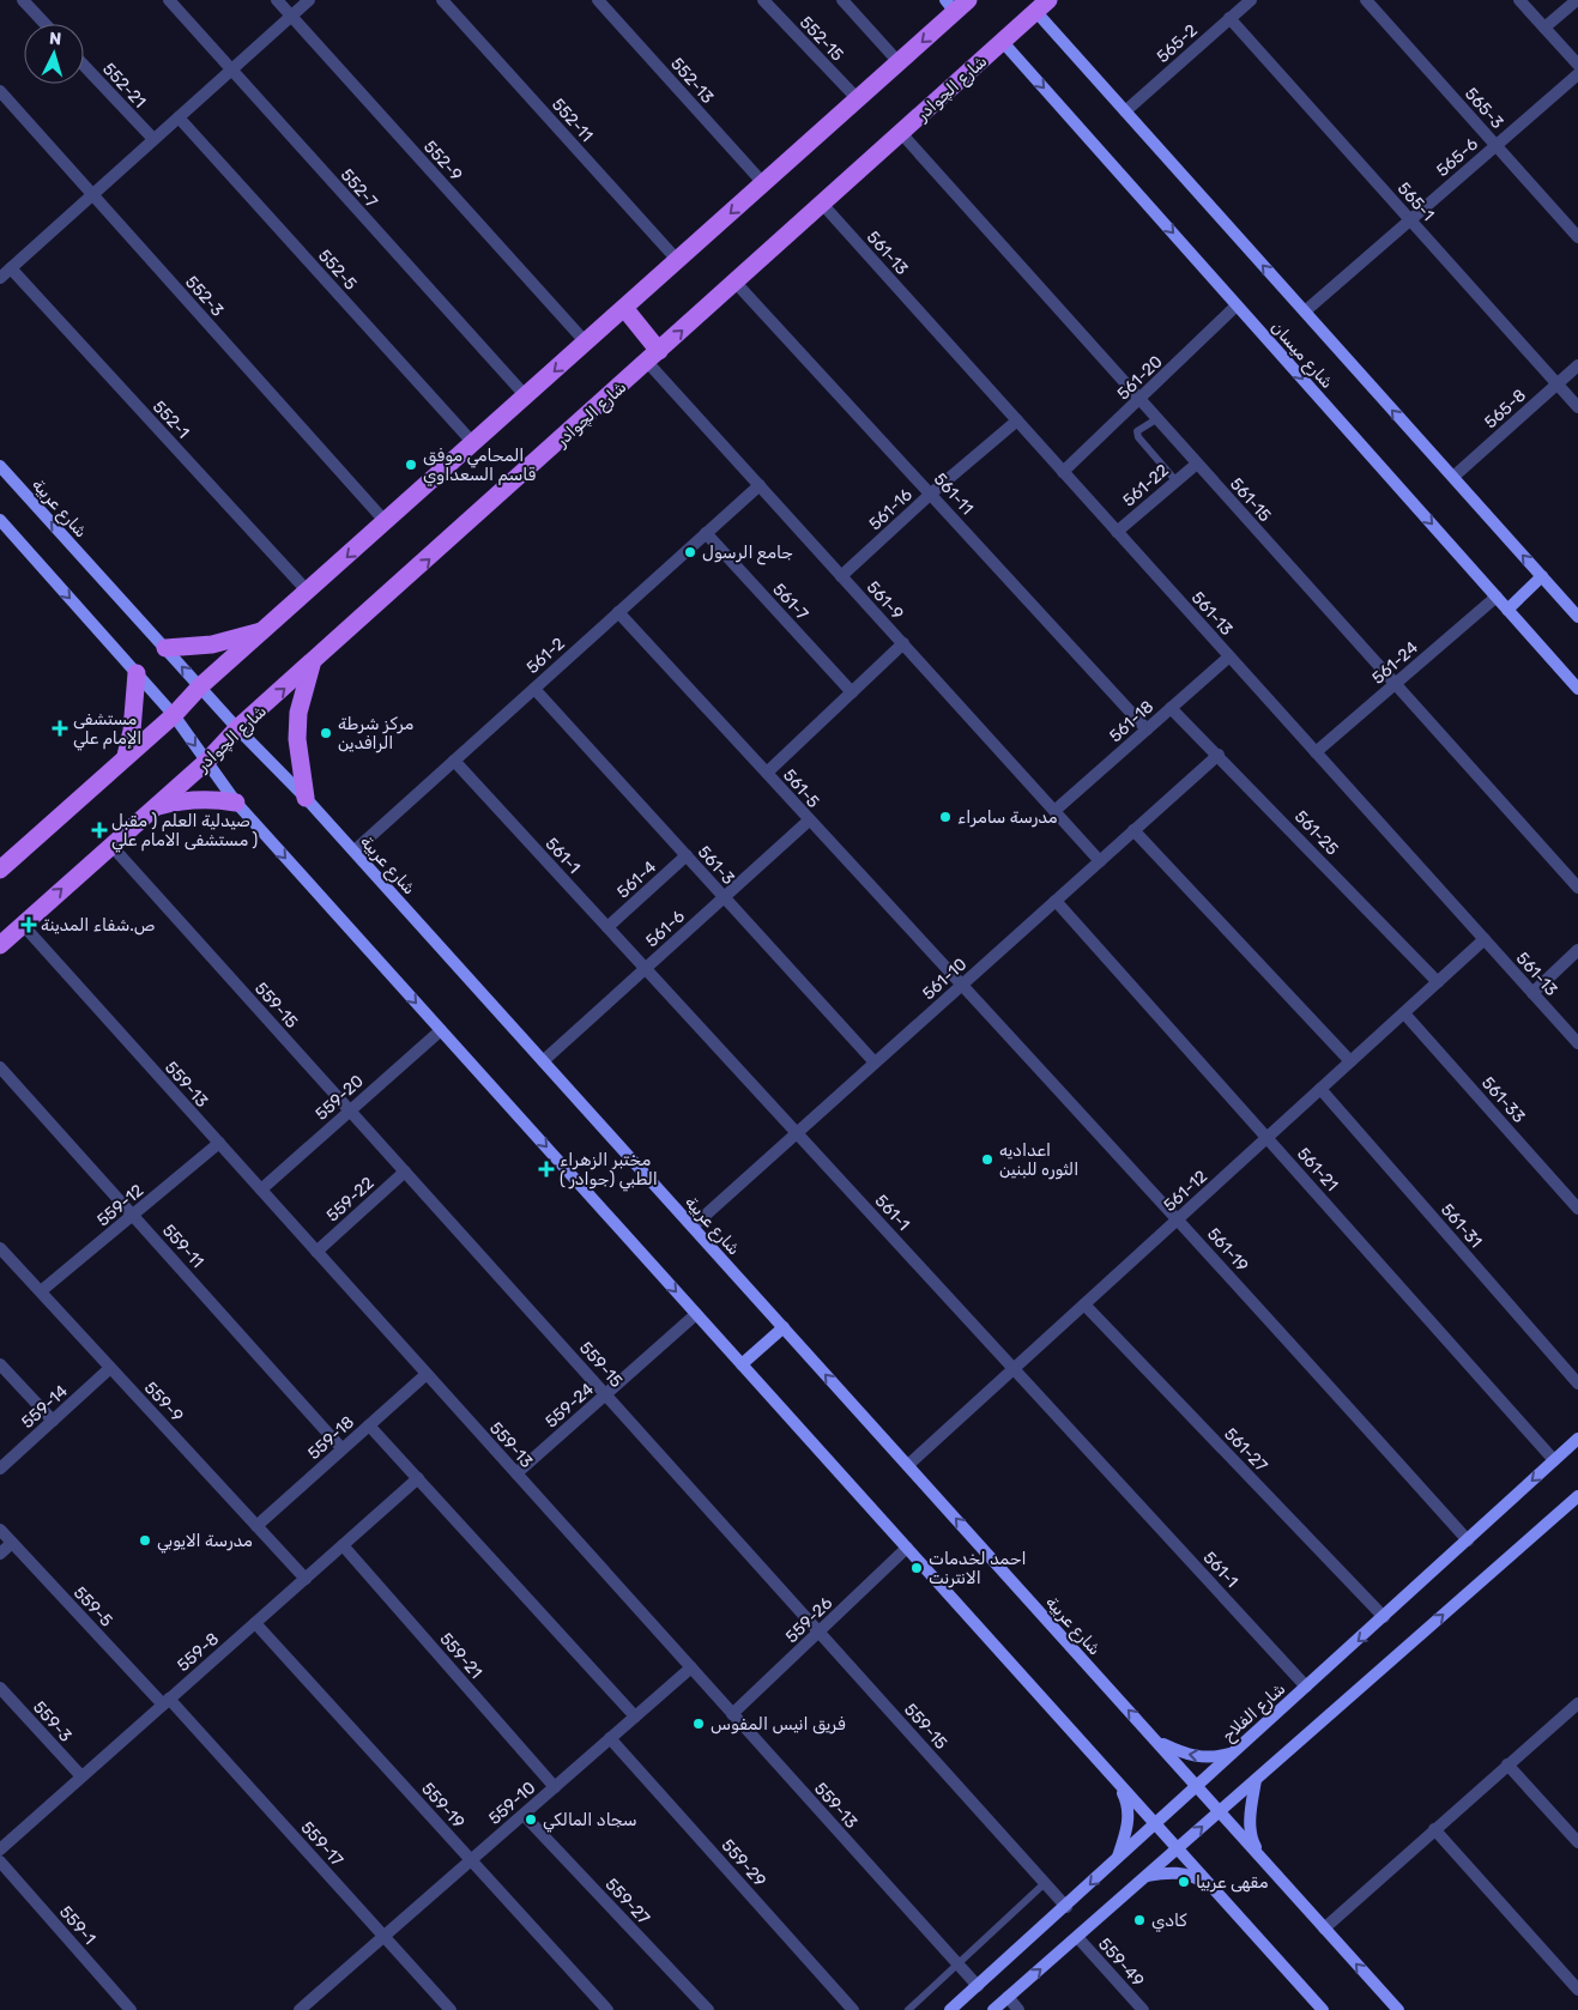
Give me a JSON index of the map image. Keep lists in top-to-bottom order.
{
  "streets": {
    "main road": [
      "شارع الچوادر",
      "شارع ميسان",
      "شارع عربية",
      "شارع الفلاح"
    ],
    "street": [
      "552-15",
      "565-2",
      "552-13",
      "552-21",
      "565-3",
      "552-11",
      "565-6",
      "552-9",
      "552-7",
      "565-1",
      "561-13",
      "552-5",
      "552-3",
      "561-20",
      "565-8",
      "552-1",
      "561-22",
      "561-11",
      "561-15",
      "561-16",
      "561-9",
      "561-7",
      "561-2",
      "561-24",
      "561-18",
      "561-5",
      "561-25",
      "561-1",
      "561-3",
      "561-4",
      "561-6",
      "561-10",
      "559-15",
      "559-13",
      "559-20",
      "561-33",
      "561-21",
      "561-12",
      "559-22",
      "559-12",
      "561-31",
      "559-11",
      "561-19",
      "559-9",
      "559-24",
      "559-14",
      "559-18",
      "561-27",
      "559-5",
      "559-26",
      "559-8",
      "559-21",
      "559-3",
      "559-10",
      "559-19",
      "559-17",
      "559-29",
      "559-27",
      "559-1",
      "559-49"
    ]
  },
  "crossings": [
    ["565-2", "565-1"],
    ["565-2", "شارع ميسان"],
    ["شارع الچوادر", "561-13"],
    ["شارع الچوادر", "شارع ميسان"],
    ["شارع الچوادر", "561-11"],
    ["شارع الچوادر", "561-15"],
    ["شارع الچوادر", "شارع عربية"],
    ["شارع الچوادر", "561-9"],
    ["شارع الچوادر", "559-15"],
    ["شارع الچوادر", "559-13"],
    ["565-3", "565-6"],
    ["565-6", "565-1"],
    ["565-6", "شارع ميسان"],
    ["565-1", "565-8"],
    ["561-13", "561-20"],
    ["561-13", "561-22"],
    ["561-13", "561-16"],
    ["561-13", "561-24"],
    ["561-13", "561-18"],
    ["561-13", "561-12"],
    ["شارع ميسان", "561-20"],
    ["شارع ميسان", "565-8"],
    ["شارع ميسان", "561-24"],
    ["561-20", "561-15"],
    ["561-22", "561-15"],
    ["561-11", "561-16"],
    ["561-11", "561-18"],
    ["561-15", "561-24"],
    ["شارع عربية", "561-2"],
    ["شارع عربية", "561-6"],
    ["شارع عربية", "561-10"],
    ["شارع عربية", "561-12"],
    ["شارع عربية", "شارع الفلاح"],
    ["561-16", "561-9"],
    ["561-9", "561-2"],
    ["561-9", "561-18"],
    ["561-9", "561-10"],
    ["561-7", "561-2"],
    ["561-2", "561-5"],
    ["561-2", "561-1"],
    ["561-2", "561-3"],
    ["561-18", "561-25"],
    ["561-5", "561-6"],
    ["561-5", "561-10"],
    ["561-5", "561-19"],
    ["561-25", "561-10"],
    ["561-25", "561-12"],
    ["561-1", "561-4"],
    ["561-1", "561-6"],
    ["561-1", "561-10"],
    ["561-1", "561-12"],
    ["561-1", "شارع الفلاح"],
    ["561-3", "561-4"],
    ["561-3", "561-6"],
    ["561-3", "561-10"],
    ["561-10", "561-21"],
    ["561-10", "561-19"],
    ["559-15", "559-20"],
    ["559-15", "559-22"],
    ["559-15", "559-24"],
    ["559-15", "559-26"],
    ["559-15", "شارع الفلاح"],
    ["559-13", "559-20"],
    ["559-13", "559-22"],
    ["559-13", "559-12"],
    ["559-13", "559-24"],
    ["559-13", "559-18"],
    ["559-13", "559-26"],
    ["559-13", "شارع الفلاح"],
    ["559-13", "559-10"],
    ["561-33", "561-12"],
    ["561-21", "561-12"],
    ["561-21", "شارع الفلاح"],
    ["561-12", "561-31"],
    ["561-12", "561-19"],
    ["561-12", "561-27"],
    ["559-12", "559-11"],
    ["559-12", "559-9"],
    ["559-11", "559-18"],
    ["561-19", "شارع الفلاح"],
    ["559-9", "559-14"],
    ["559-9", "559-18"],
    ["559-9", "559-8"],
    ["561-27", "شارع الفلاح"],
    ["559-5", "559-8"],
    ["559-5", "559-17"],
    ["559-8", "559-21"],
    ["559-8", "559-3"],
    ["559-8", "559-19"],
    ["559-8", "559-17"],
    ["559-21", "559-10"],
    ["559-10", "559-19"],
    ["559-10", "559-17"],
    ["559-10", "559-29"],
    ["559-10", "559-27"]
  ],
  "places": {
    "other": [
      "المحامي موفق قاسم السعداوي",
      "جامع الرسول",
      "مركز شرطة الرافدين",
      "مدرسة سامراء",
      "اعداديه الثوره للبنين",
      "مدرسة الايوبي",
      "احمد لخدمات الانترنت",
      "فريق انيس المفوس",
      "سجاد المالكي",
      "مقهى عربيا",
      "كادي"
    ],
    "health": [
      "مستشفى الإمام علي",
      "صيدلية العلم ( مقبل مستشفى الامام علي )",
      "ص.شفاء المدينة",
      "مختبر الزهراء الطبي (جوادر )"
    ]
  },
  "north": "top"
}
